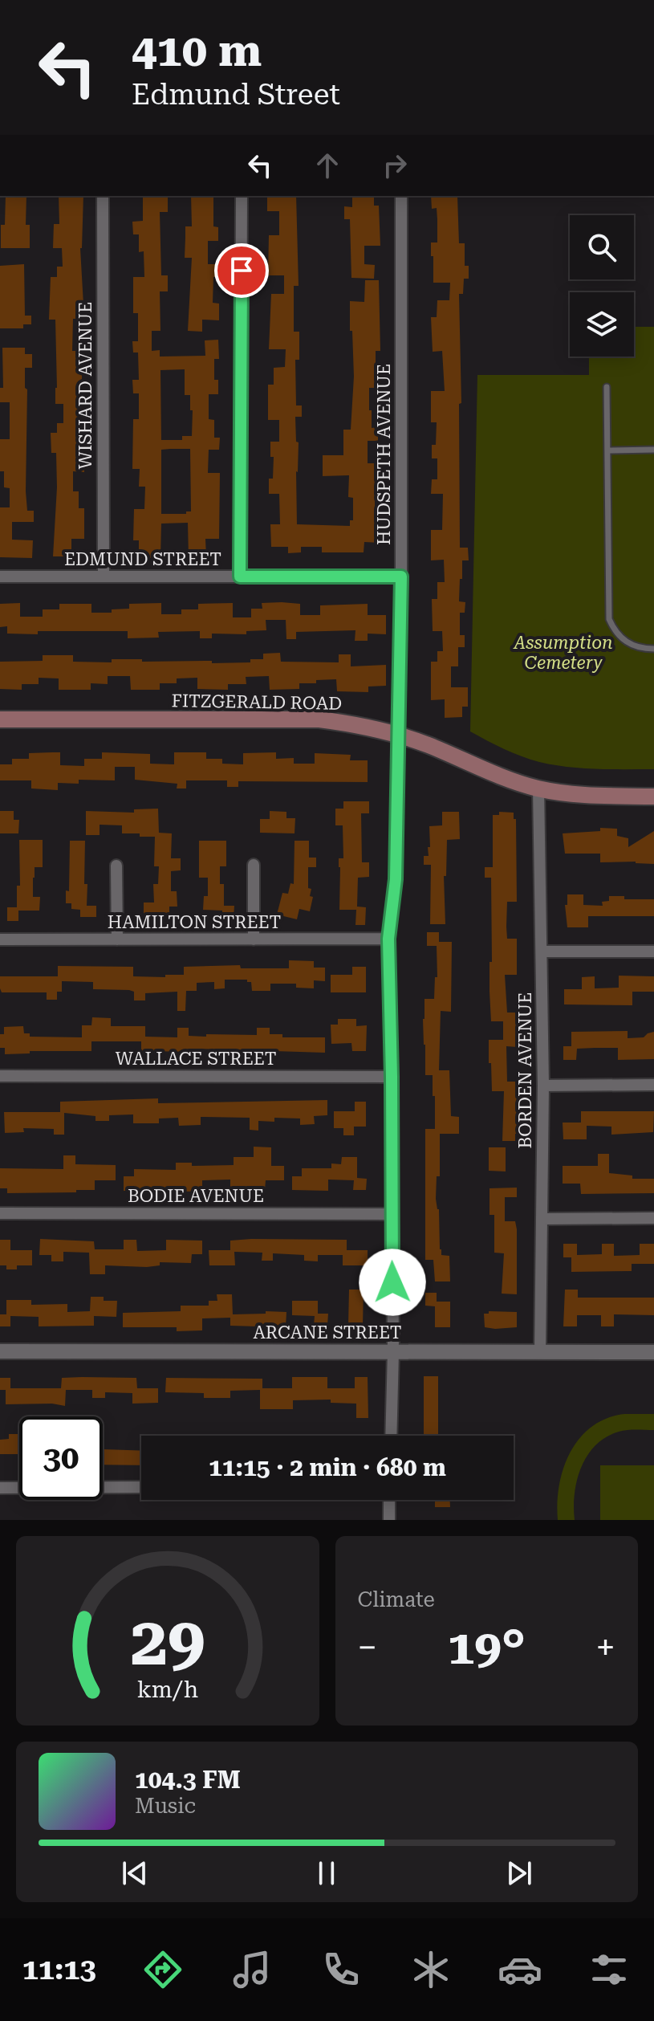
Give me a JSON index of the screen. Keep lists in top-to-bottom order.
{
  "streets": {
    "main road": ["FITZGERALD ROAD"],
    "street": [
      "WISHARD AVENUE",
      "HUDSPETH AVENUE",
      "EDMUND STREET",
      "HAMILTON STREET",
      "WALLACE STREET",
      "BORDEN AVENUE",
      "BODIE AVENUE",
      "ARCANE STREET"
    ]
  },
  "crossings": [
    ["WISHARD AVENUE", "EDMUND STREET"],
    ["HUDSPETH AVENUE", "EDMUND STREET"],
    ["HUDSPETH AVENUE", "FITZGERALD ROAD"],
    ["HUDSPETH AVENUE", "HAMILTON STREET"],
    ["HUDSPETH AVENUE", "WALLACE STREET"],
    ["HUDSPETH AVENUE", "BODIE AVENUE"],
    ["HUDSPETH AVENUE", "ARCANE STREET"],
    ["FITZGERALD ROAD", "BORDEN AVENUE"],
    ["BORDEN AVENUE", "ARCANE STREET"]
  ],
  "parks": ["Assumption Cemetery"],
  "page": {
    "turn": ["410 m", "Edmund Street"],
    "limit": "30",
    "trip": "11:15 · 2 min · 680 m",
    "tile": "Climate",
    "heat": ["−", "19°", "+"],
    "song": ["104.3 FM", "Music"],
    "tabs": "11:13",
    "gauge": ["29", "km/h"]
  }
}
